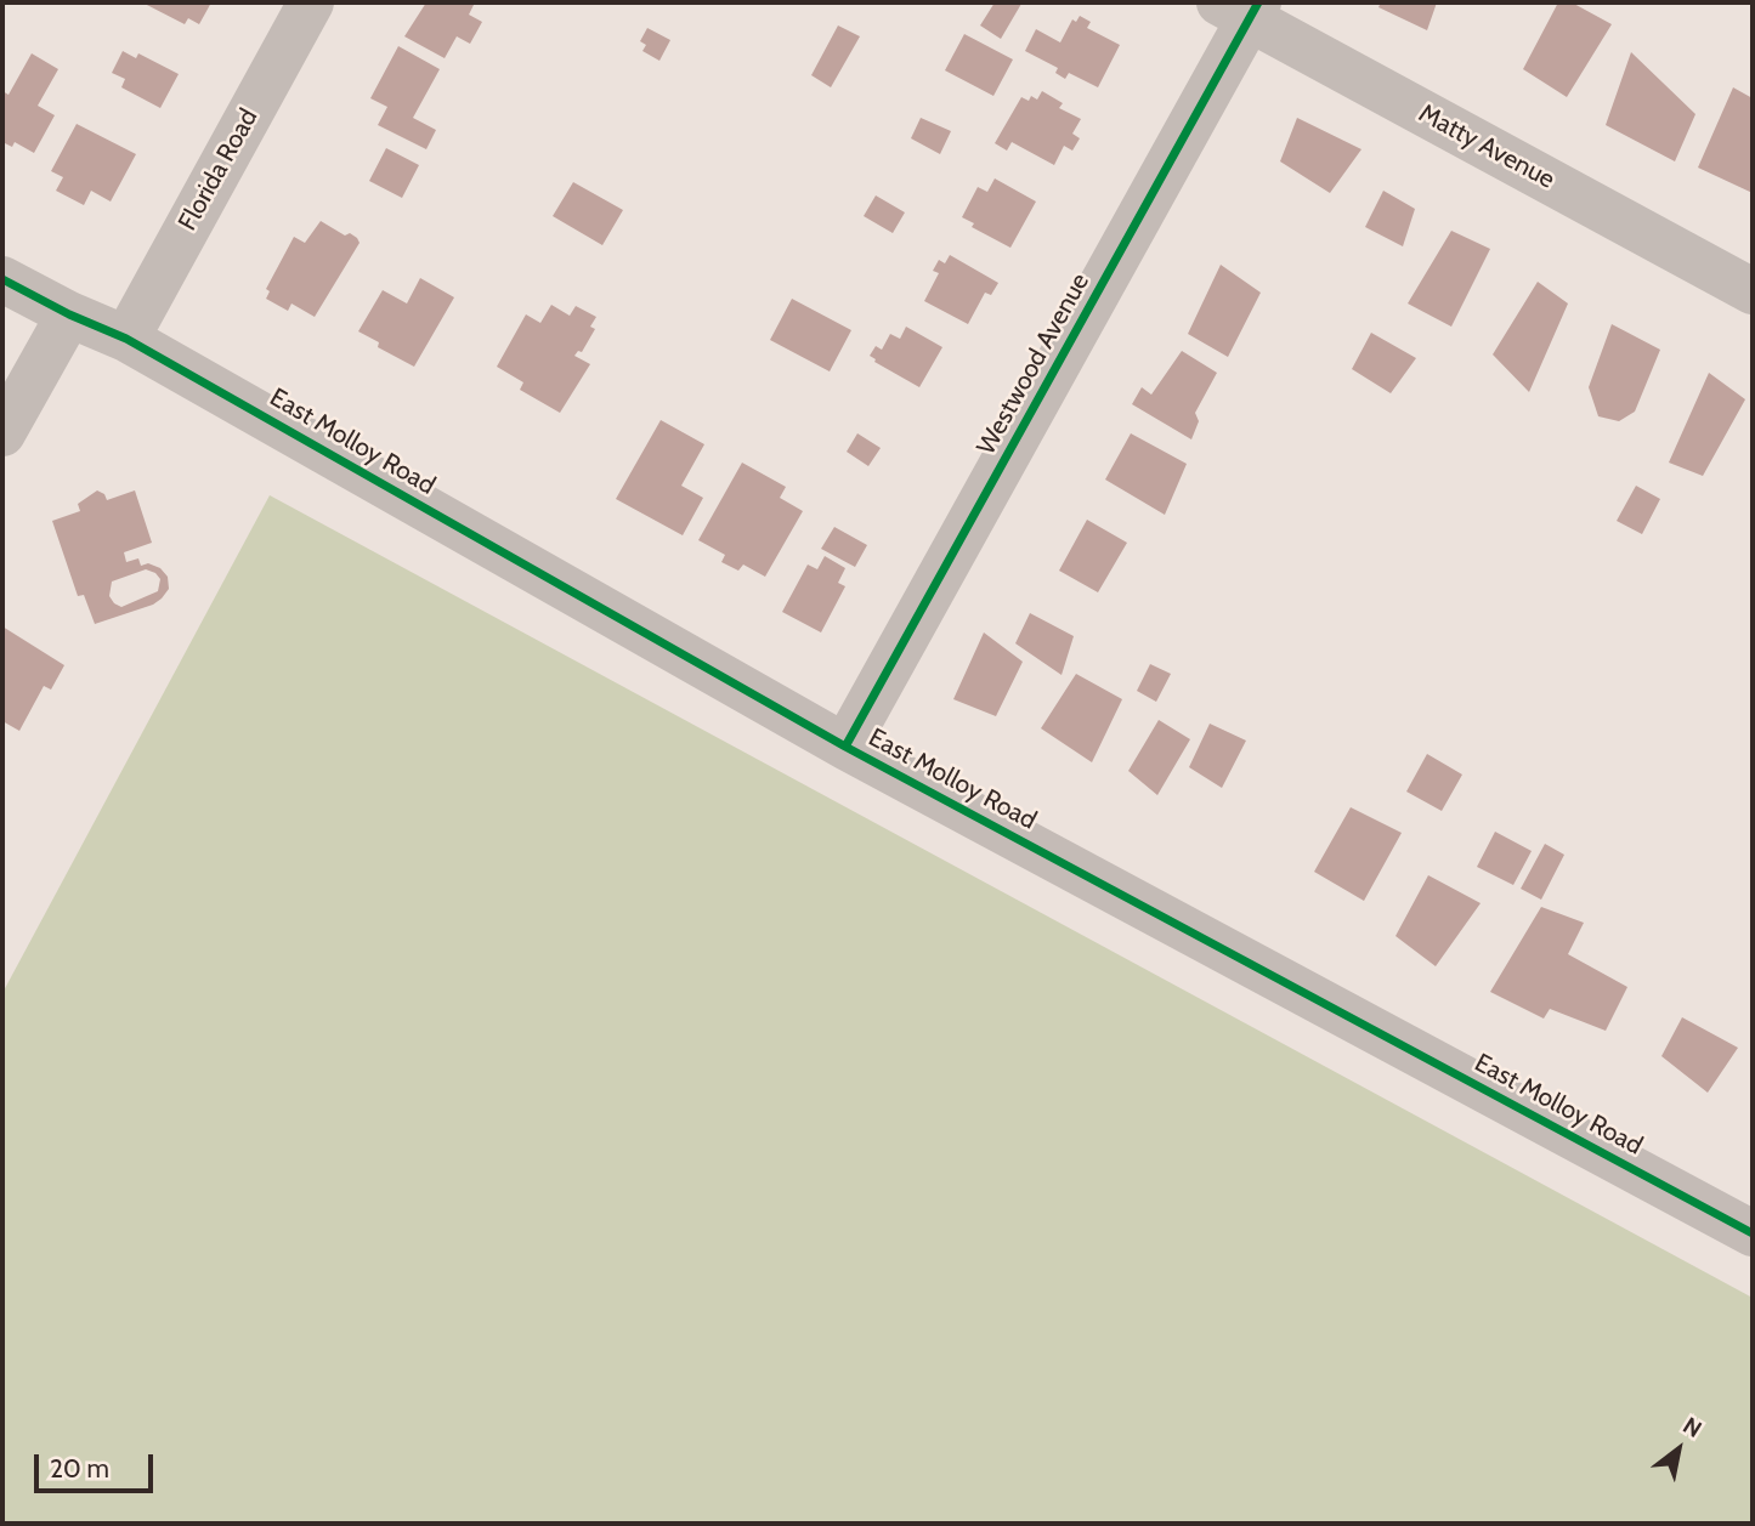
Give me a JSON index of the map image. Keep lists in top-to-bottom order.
{
  "streets": {
    "street": [
      "Matty Avenue",
      "Florida Road",
      "Westwood Avenue",
      "East Molloy Road"
    ]
  },
  "crossings": [
    ["Matty Avenue", "Westwood Avenue"],
    ["Florida Road", "East Molloy Road"],
    ["Westwood Avenue", "East Molloy Road"]
  ],
  "scale_bar": "20 m",
  "north": "top right"
}
